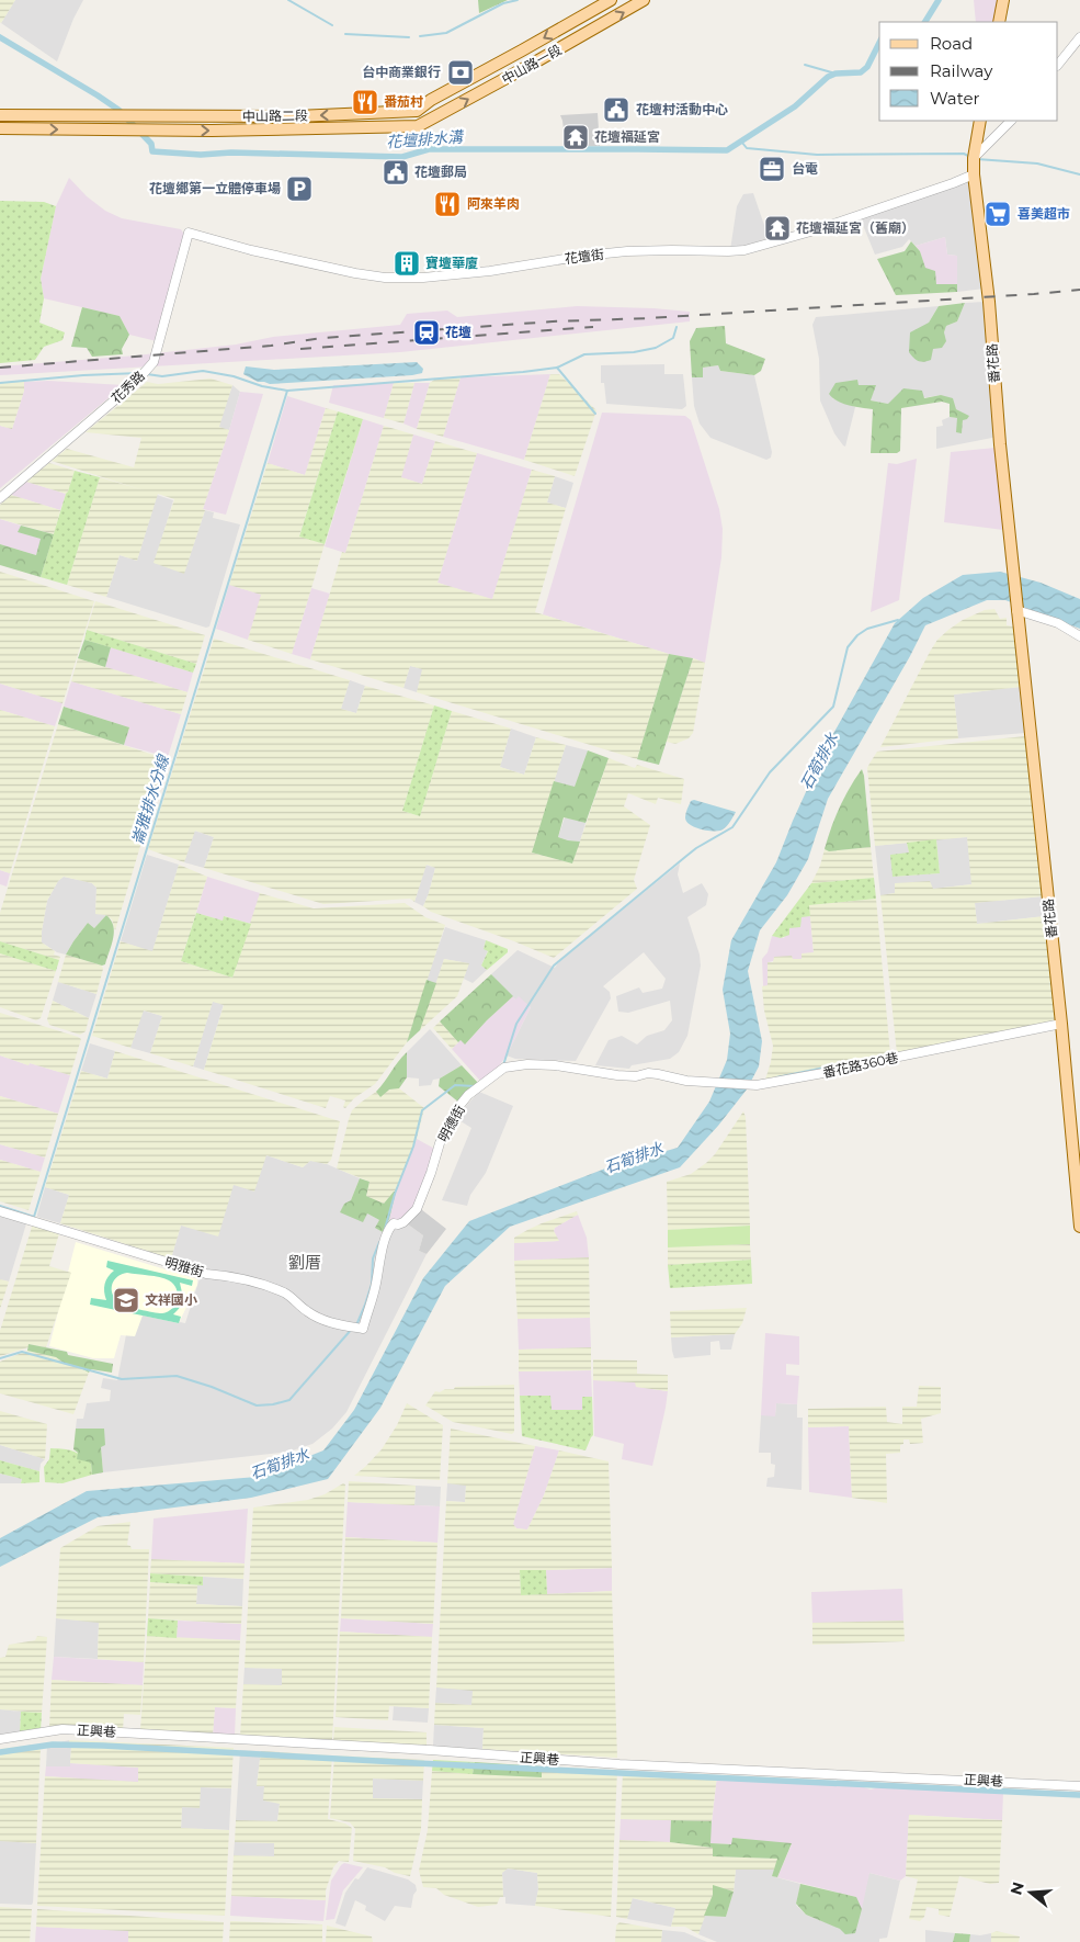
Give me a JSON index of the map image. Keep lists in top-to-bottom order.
{
  "streets": {
    "main road": ["中山路一段", "中山路二段", "番花路"],
    "street": [
      "花壇街",
      "花秀路",
      "番花路360巷",
      "明德街",
      "明雅街",
      "正興巷"
    ]
  },
  "crossings": [
    ["中山路一段", "中山路二段"],
    ["花壇街", "番花路"],
    ["花壇街", "花秀路"],
    ["番花路", "番花路360巷"],
    ["番花路360巷", "明德街"],
    ["明德街", "明雅街"]
  ],
  "districts": ["劉厝"],
  "water": ["花壇排水溝", "石筍排水", "崙雅排水分線"],
  "places": {
    "bank": ["台中商業銀行"],
    "restaurant": ["番茄村", "阿來羊肉"],
    "public building": ["花壇村活動中心", "花壇郵局"],
    "temple": ["花壇福延宮", "花壇福延宮（舊廟）"],
    "office": ["台電"],
    "parking": ["花壇鄉第一立體停車場"],
    "supermarket": ["喜美超市"],
    "building": ["寶壇華廈"],
    "station": ["花壇"],
    "school or university": ["文祥國小"]
  },
  "legend": ["Road", "Railway", "Water"],
  "north": "left"
}
